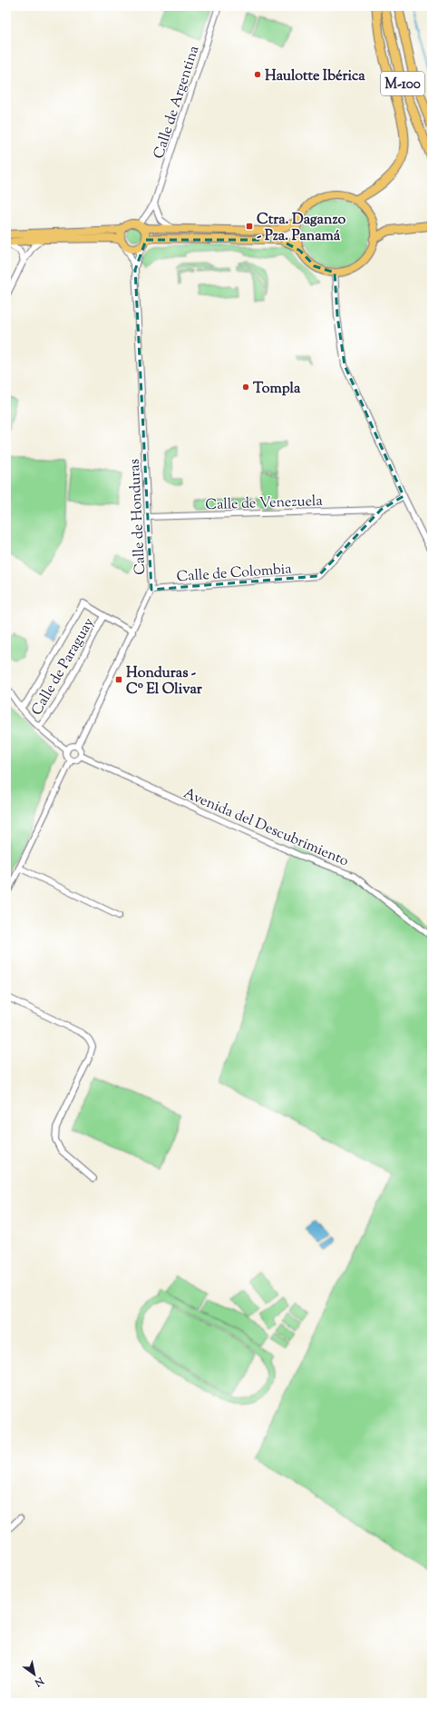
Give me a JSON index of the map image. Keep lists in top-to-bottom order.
{
  "streets": {
    "highway": ["M-100"],
    "street": [
      "Calle de Argentina",
      "Calle de Venezuela",
      "Calle de Honduras",
      "Calle de Colombia",
      "Calle de Paraguay",
      "Avenida del Descubrimiento"
    ]
  },
  "crossings": [
    ["Calle de Argentina", "Calle de Honduras"],
    ["Calle de Venezuela", "Calle de Honduras"],
    ["Calle de Venezuela", "Calle de Colombia"],
    ["Calle de Honduras", "Calle de Colombia"],
    ["Calle de Honduras", "Avenida del Descubrimiento"]
  ],
  "places": {
    "other": ["Haulotte Ibérica", "Tompla"],
    "transit": ["Ctra. Daganzo - Pza. Panamá", "Honduras - Cº El Olivar"]
  },
  "north": "bottom right"
}
